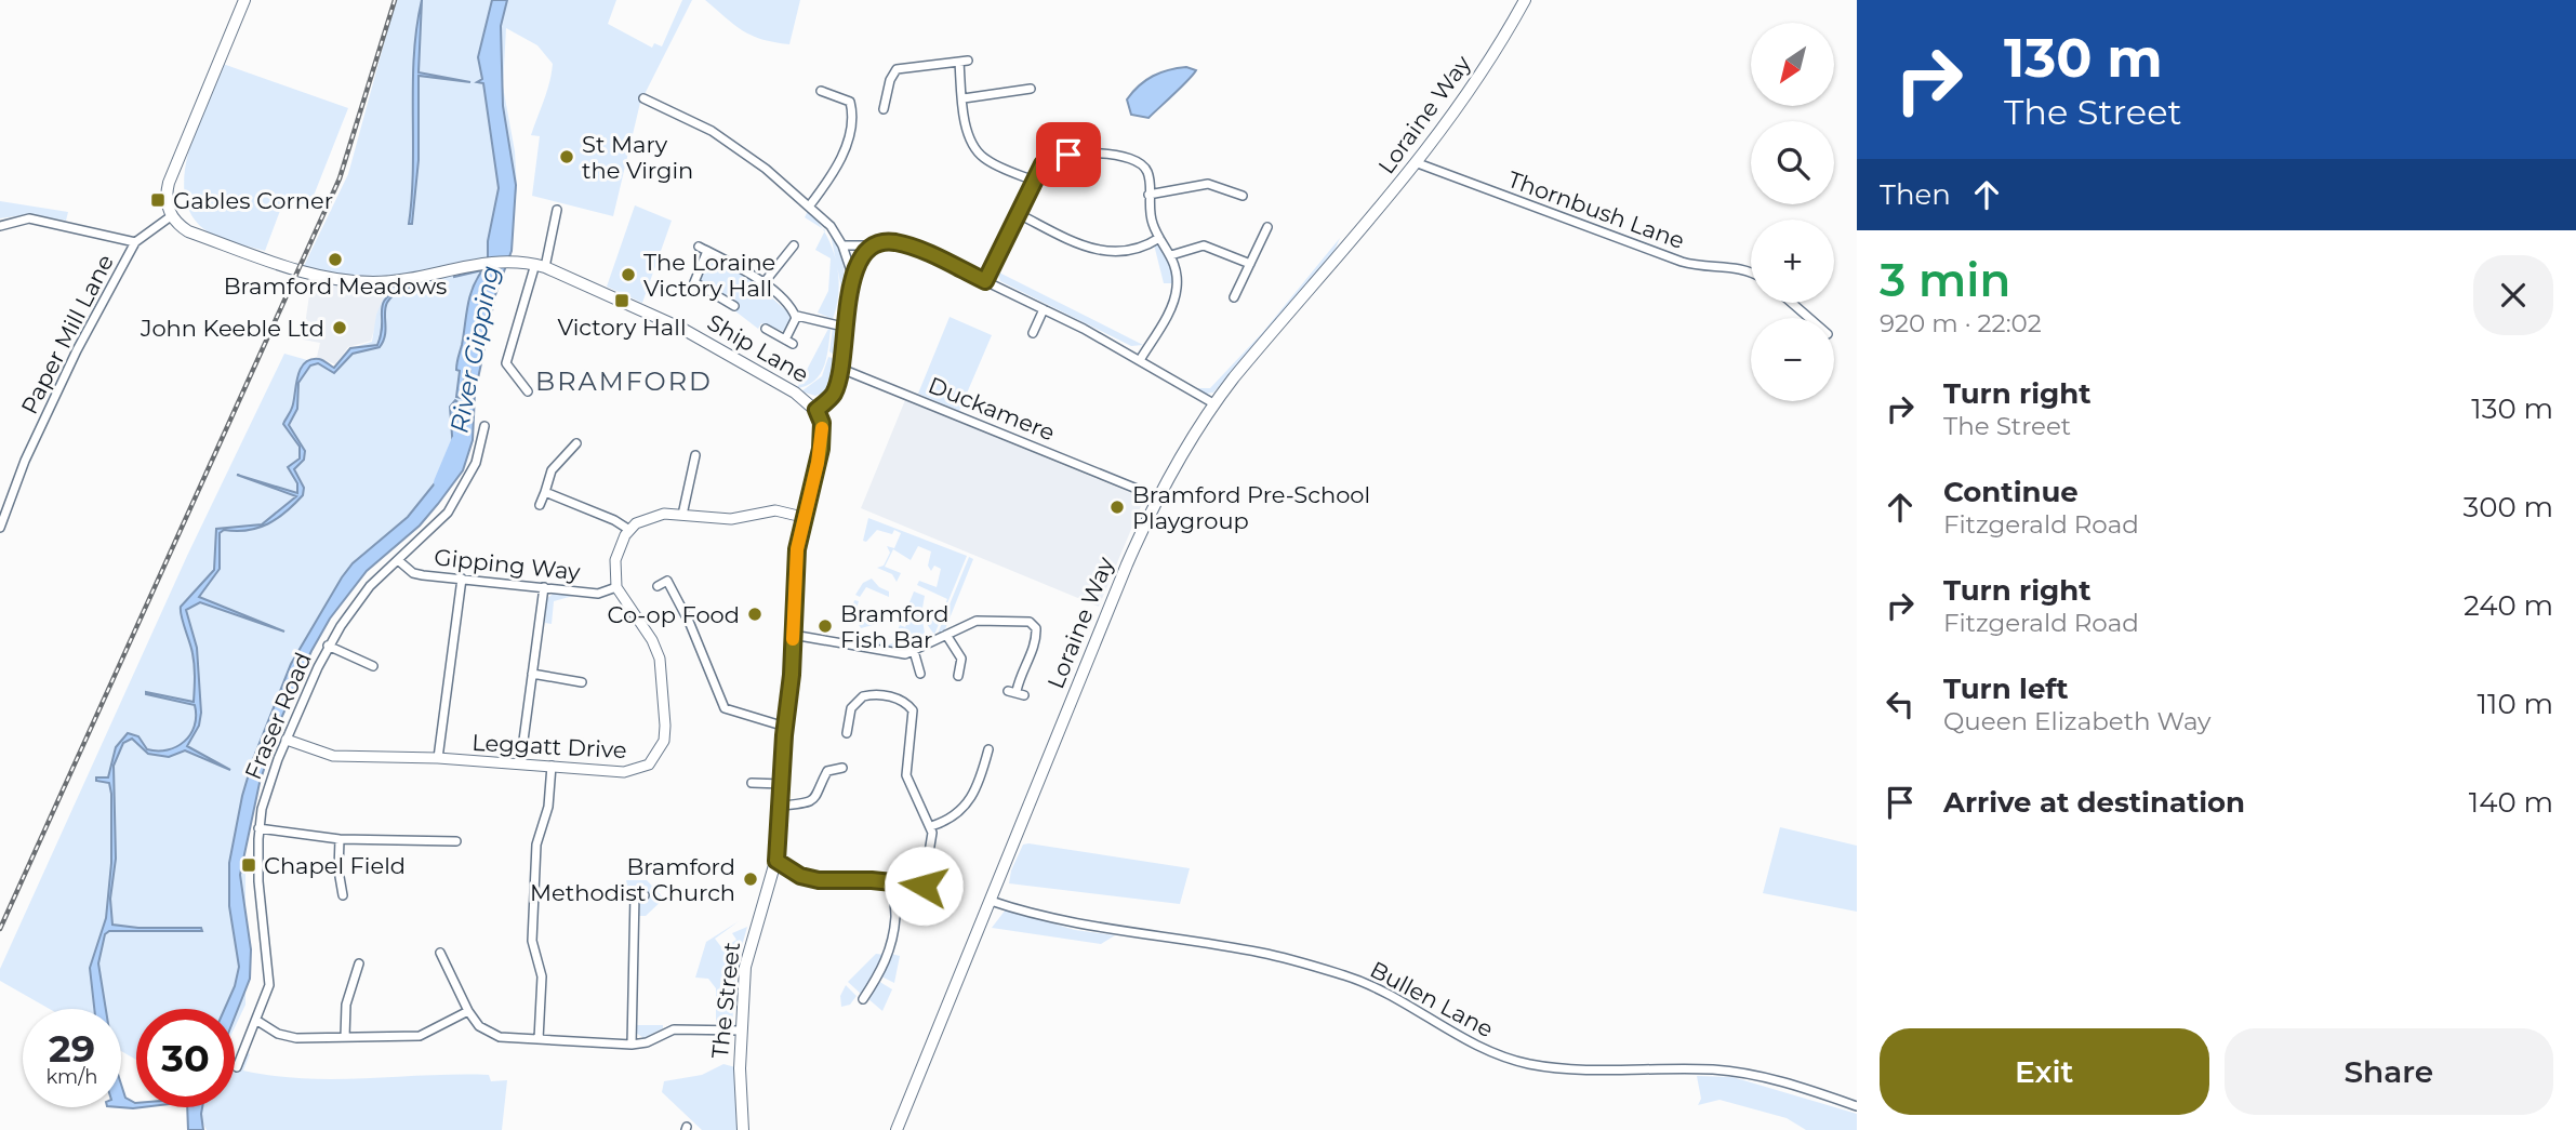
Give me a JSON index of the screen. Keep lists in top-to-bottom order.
{
  "streets": {
    "main road": ["Loraine Way", "Ship Lane", "The Street"],
    "street": [
      "Thornbush Lane",
      "Paper Mill Lane",
      "Duckamere",
      "Gipping Way",
      "Fraser Road",
      "Leggatt Drive",
      "Bullen Lane"
    ]
  },
  "crossings": [
    ["Loraine Way", "Thornbush Lane"],
    ["Loraine Way", "Bullen Lane"],
    ["Paper Mill Lane", "Ship Lane"],
    ["Ship Lane", "The Street"],
    ["Gipping Way", "Fraser Road"],
    ["Gipping Way", "Leggatt Drive"],
    ["Fraser Road", "Leggatt Drive"]
  ],
  "districts": ["BRAMFORD"],
  "water": ["River Gipping"],
  "places": {
    "other": [
      "St Mary the Virgin",
      "Bramford Meadows",
      "The Loraine Victory Hall",
      "John Keeble Ltd",
      "Bramford Pre-School Playgroup",
      "Co-op Food",
      "Bramford Fish Bar",
      "Bramford Methodist Church"
    ],
    "transit": ["Gables Corner", "Victory Hall", "Chapel Field"]
  },
  "north": "bottom left",
  "page": {
    "turn": ["130 m", "The Street"],
    "map_buttons": ["+", "−"],
    "then": "Then",
    "heading": ["3 min", "920 m · 22:02"],
    "list": [
      {
        "name": "Turn right",
        "note": "The Street",
        "value": "130 m"
      },
      {
        "name": "Continue",
        "note": "Fitzgerald Road",
        "value": "300 m"
      },
      {
        "name": "Turn right",
        "note": "Fitzgerald Road",
        "value": "240 m"
      },
      {
        "name": "Turn left",
        "note": "Queen Elizabeth Way",
        "value": "110 m"
      },
      {
        "name": "Arrive at destination",
        "value": "140 m"
      }
    ],
    "speed": "29 km/h",
    "limit": "30",
    "buttons": ["Exit", "Share"]
  }
}
